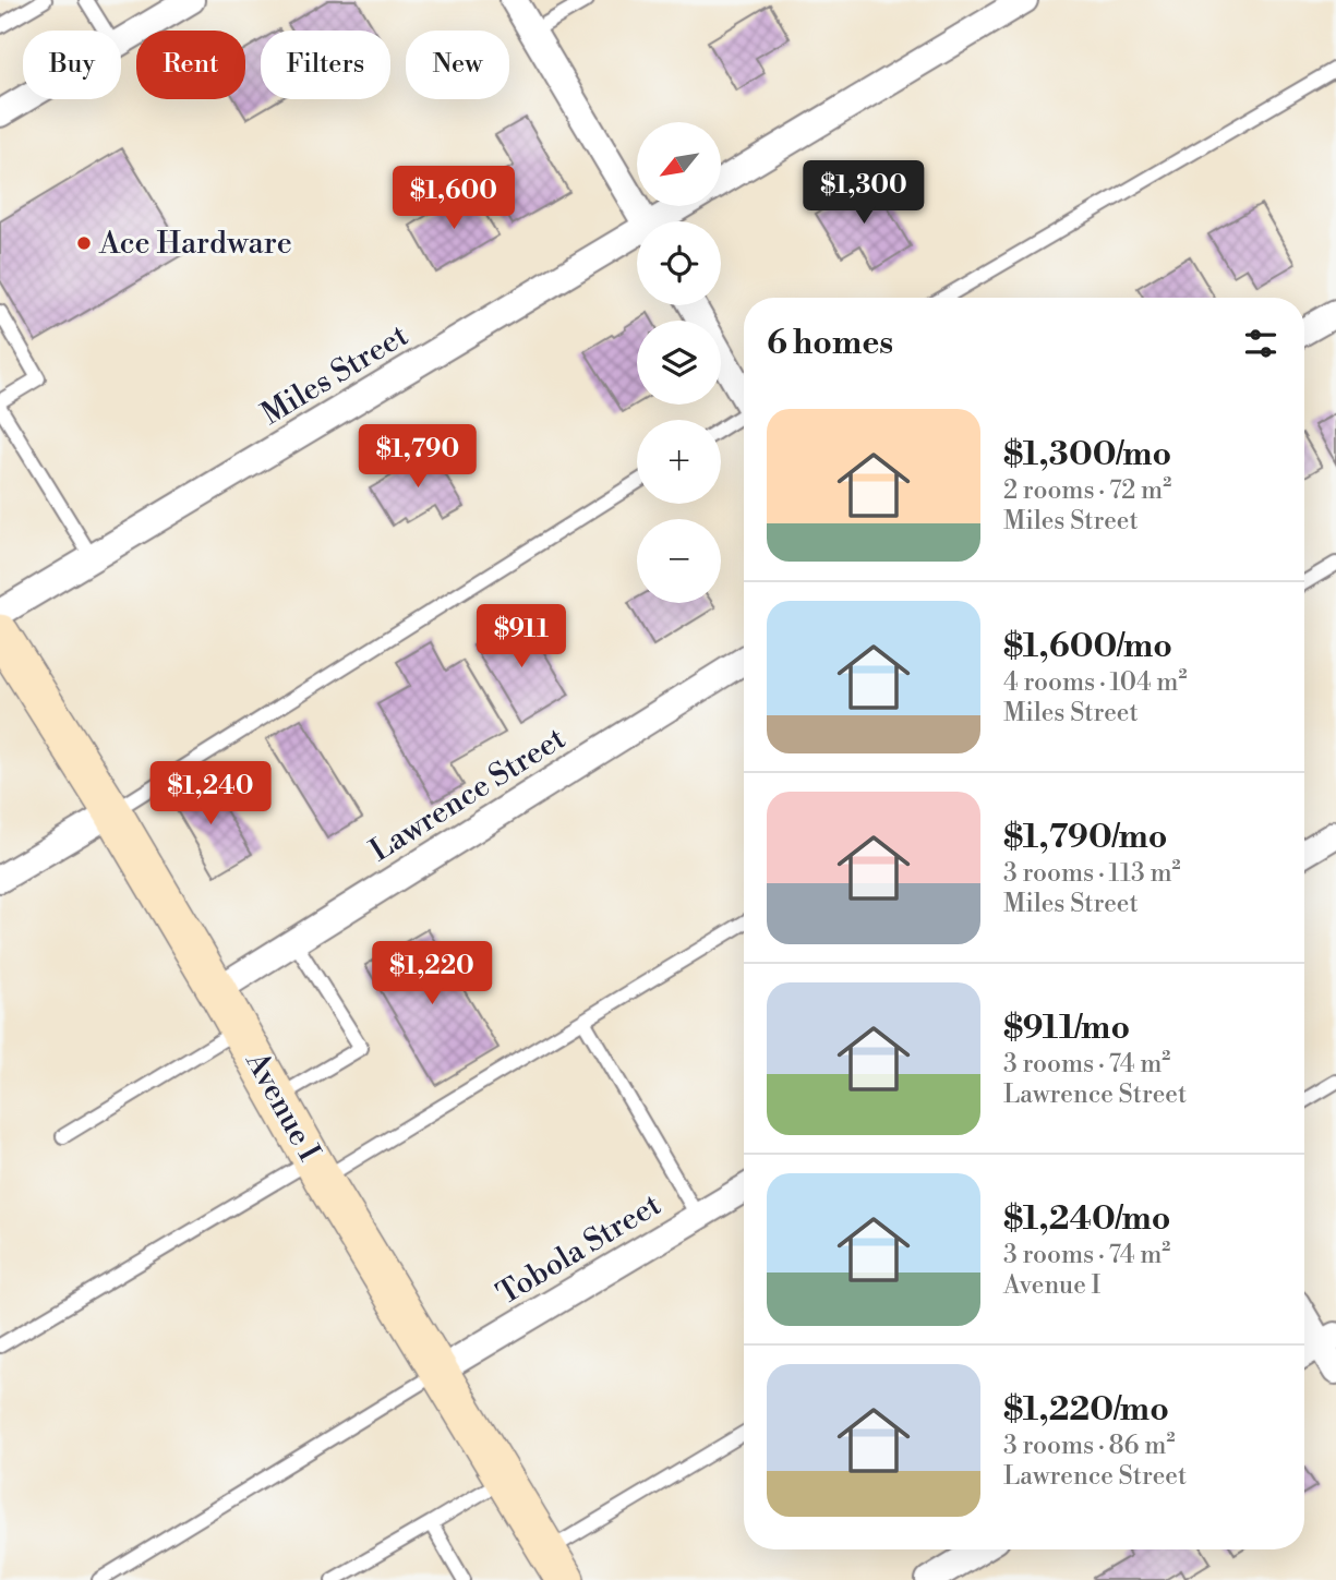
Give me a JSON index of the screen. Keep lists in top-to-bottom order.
{
  "streets": {
    "main road": ["Avenue I"],
    "street": ["Miles Street", "Lawrence Street", "Tobola Street"]
  },
  "crossings": [
    ["Lawrence Street", "Avenue I"],
    ["Avenue I", "Tobola Street"]
  ],
  "places": ["Ace Hardware"],
  "north": "bottom left",
  "page": {
    "chip": [
      "Buy",
      "Rent",
      "Filters",
      "New"
    ],
    "map_buttons": ["+", "−"],
    "price": [
      "$1,300",
      "$1,600",
      "$1,790",
      "$911",
      "$1,240",
      "$1,220"
    ],
    "heading": "6 homes",
    "list": [
      {
        "name": "$1,300/mo",
        "note": "2 rooms · 72 m² · Miles Street"
      },
      {
        "name": "$1,600/mo",
        "note": "4 rooms · 104 m² · Miles Street"
      },
      {
        "name": "$1,790/mo",
        "note": "3 rooms · 113 m² · Miles Street"
      },
      {
        "name": "$911/mo",
        "note": "3 rooms · 74 m² · Lawrence Street"
      },
      {
        "name": "$1,240/mo",
        "note": "3 rooms · 74 m² · Avenue I"
      },
      {
        "name": "$1,220/mo",
        "note": "3 rooms · 86 m² · Lawrence Street"
      }
    ]
  }
}
